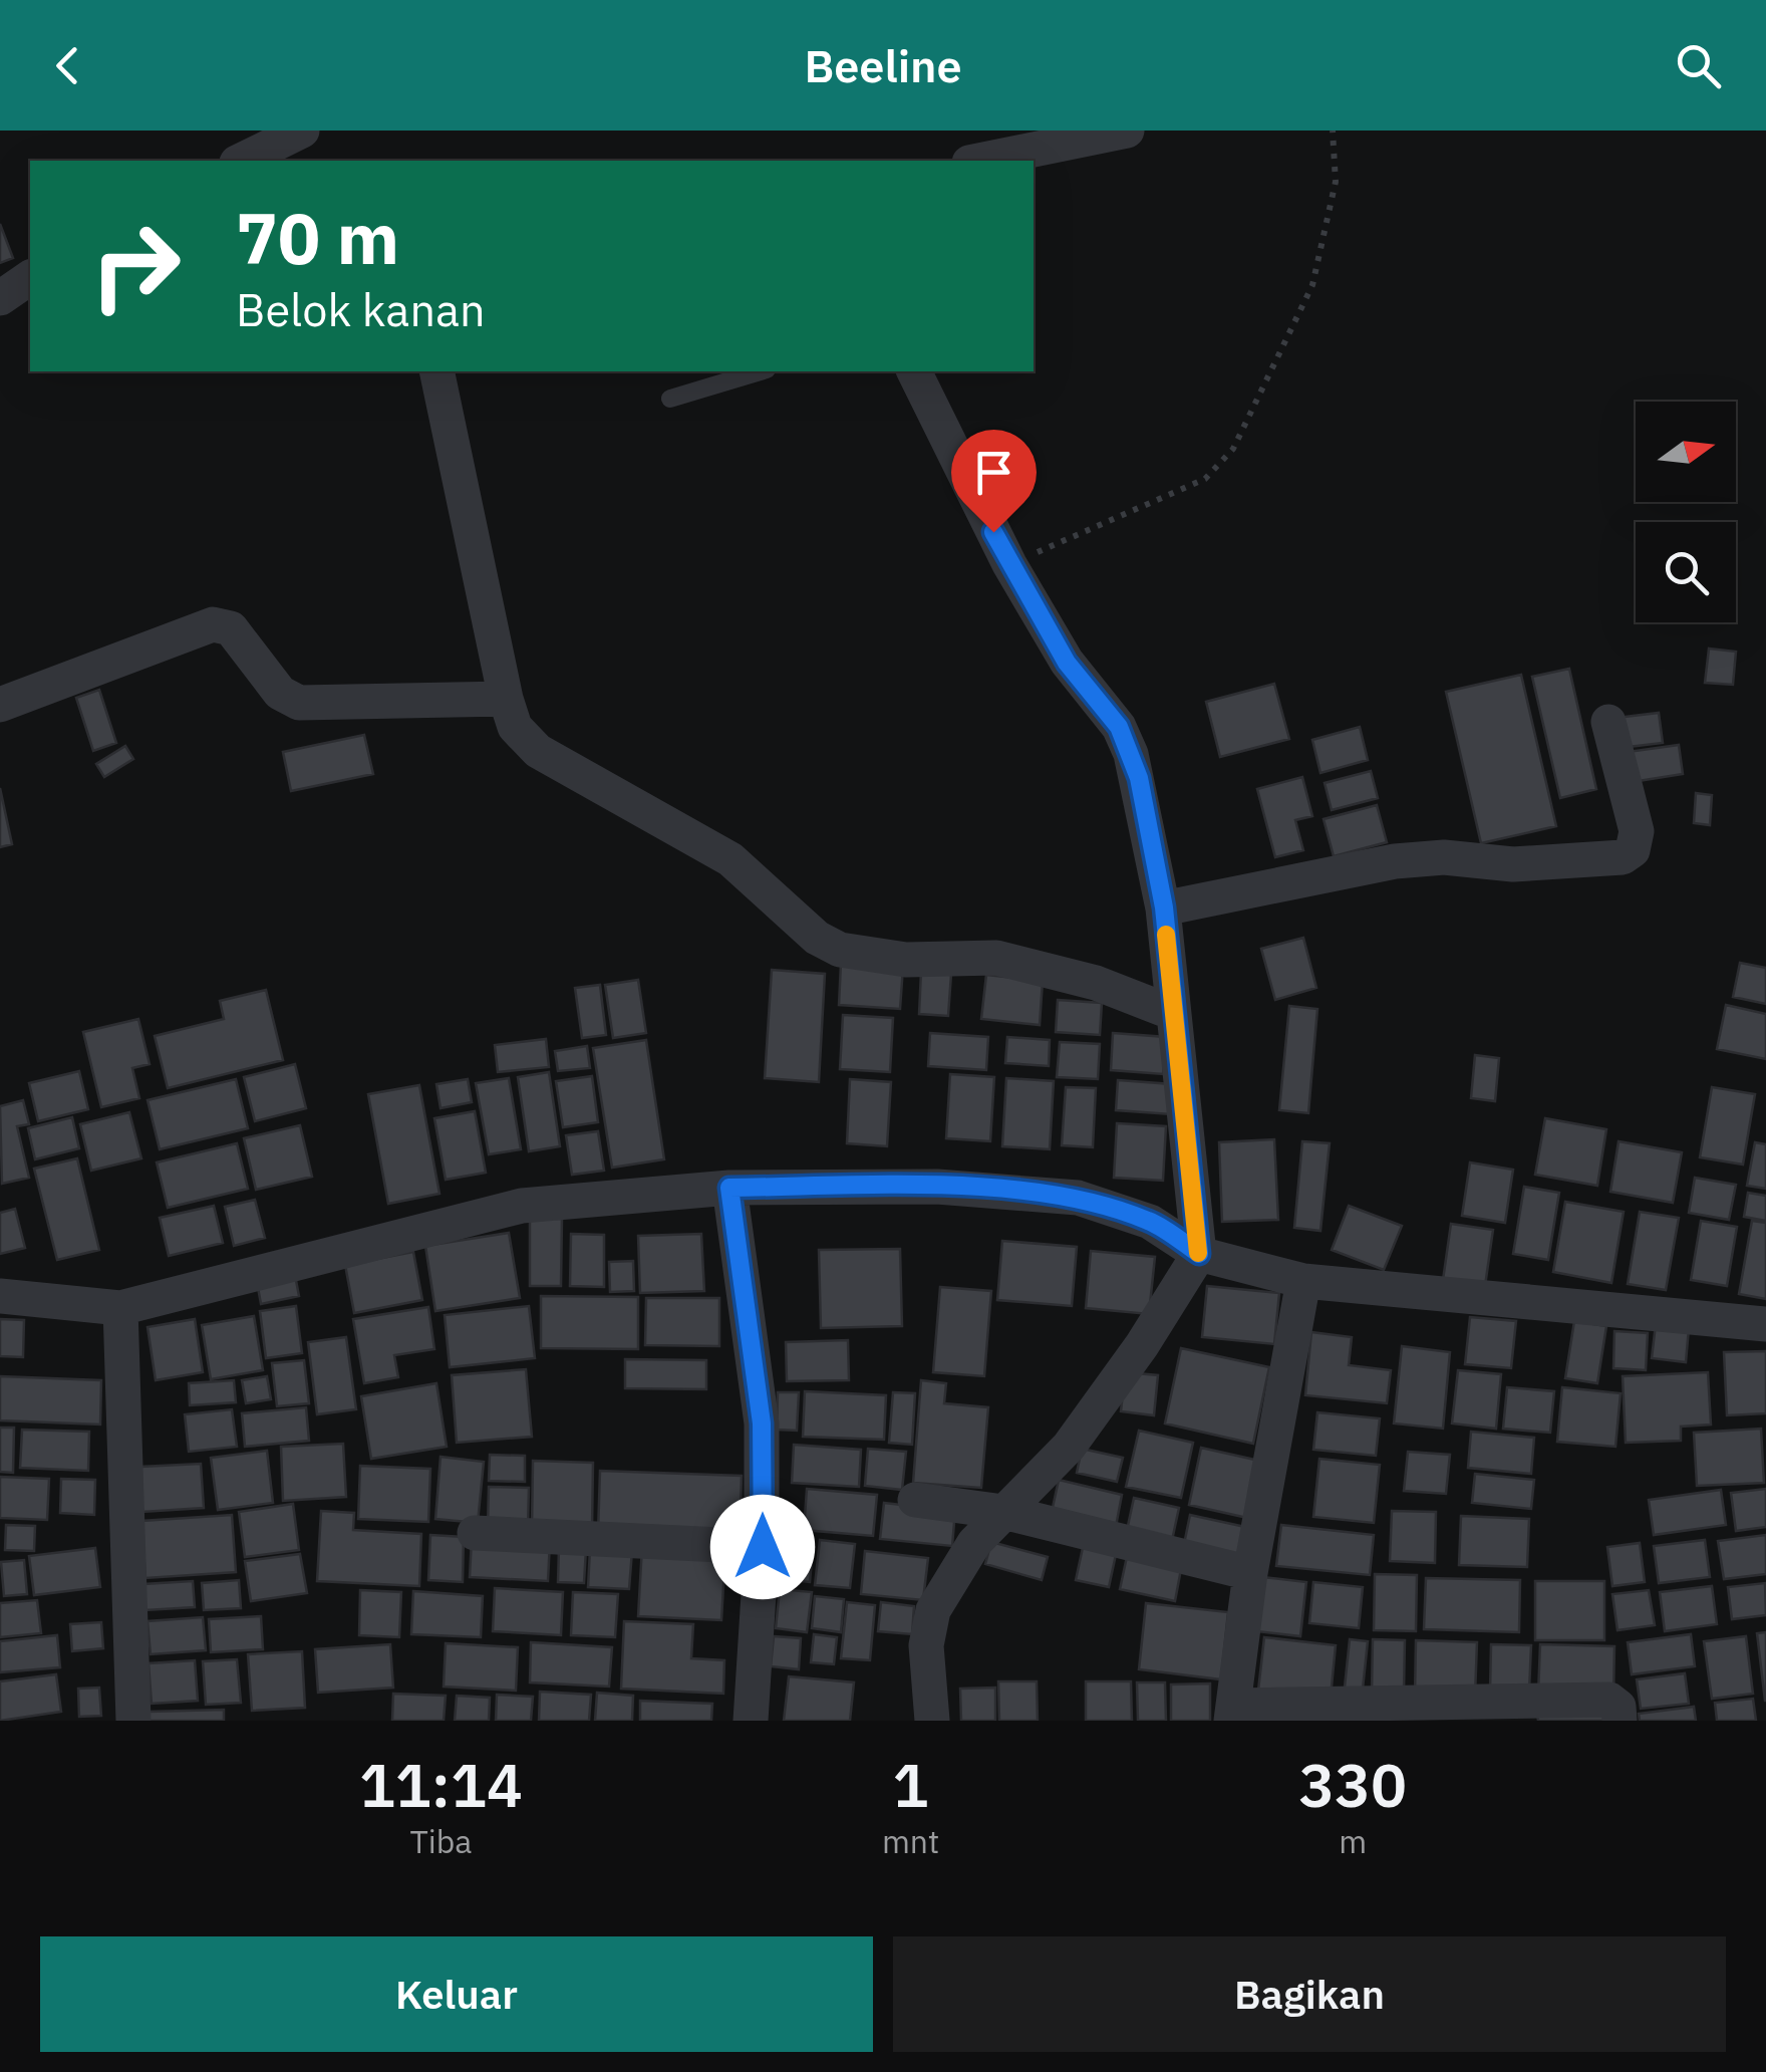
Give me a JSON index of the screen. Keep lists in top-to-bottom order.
{
  "north": "right",
  "page": {
    "header": "Beeline",
    "turn": ["70 m", "Belok kanan"],
    "eta": [
      "11:14",
      "Tiba",
      "1",
      "mnt",
      "330",
      "m"
    ],
    "buttons": ["Keluar", "Bagikan"]
  }
}
